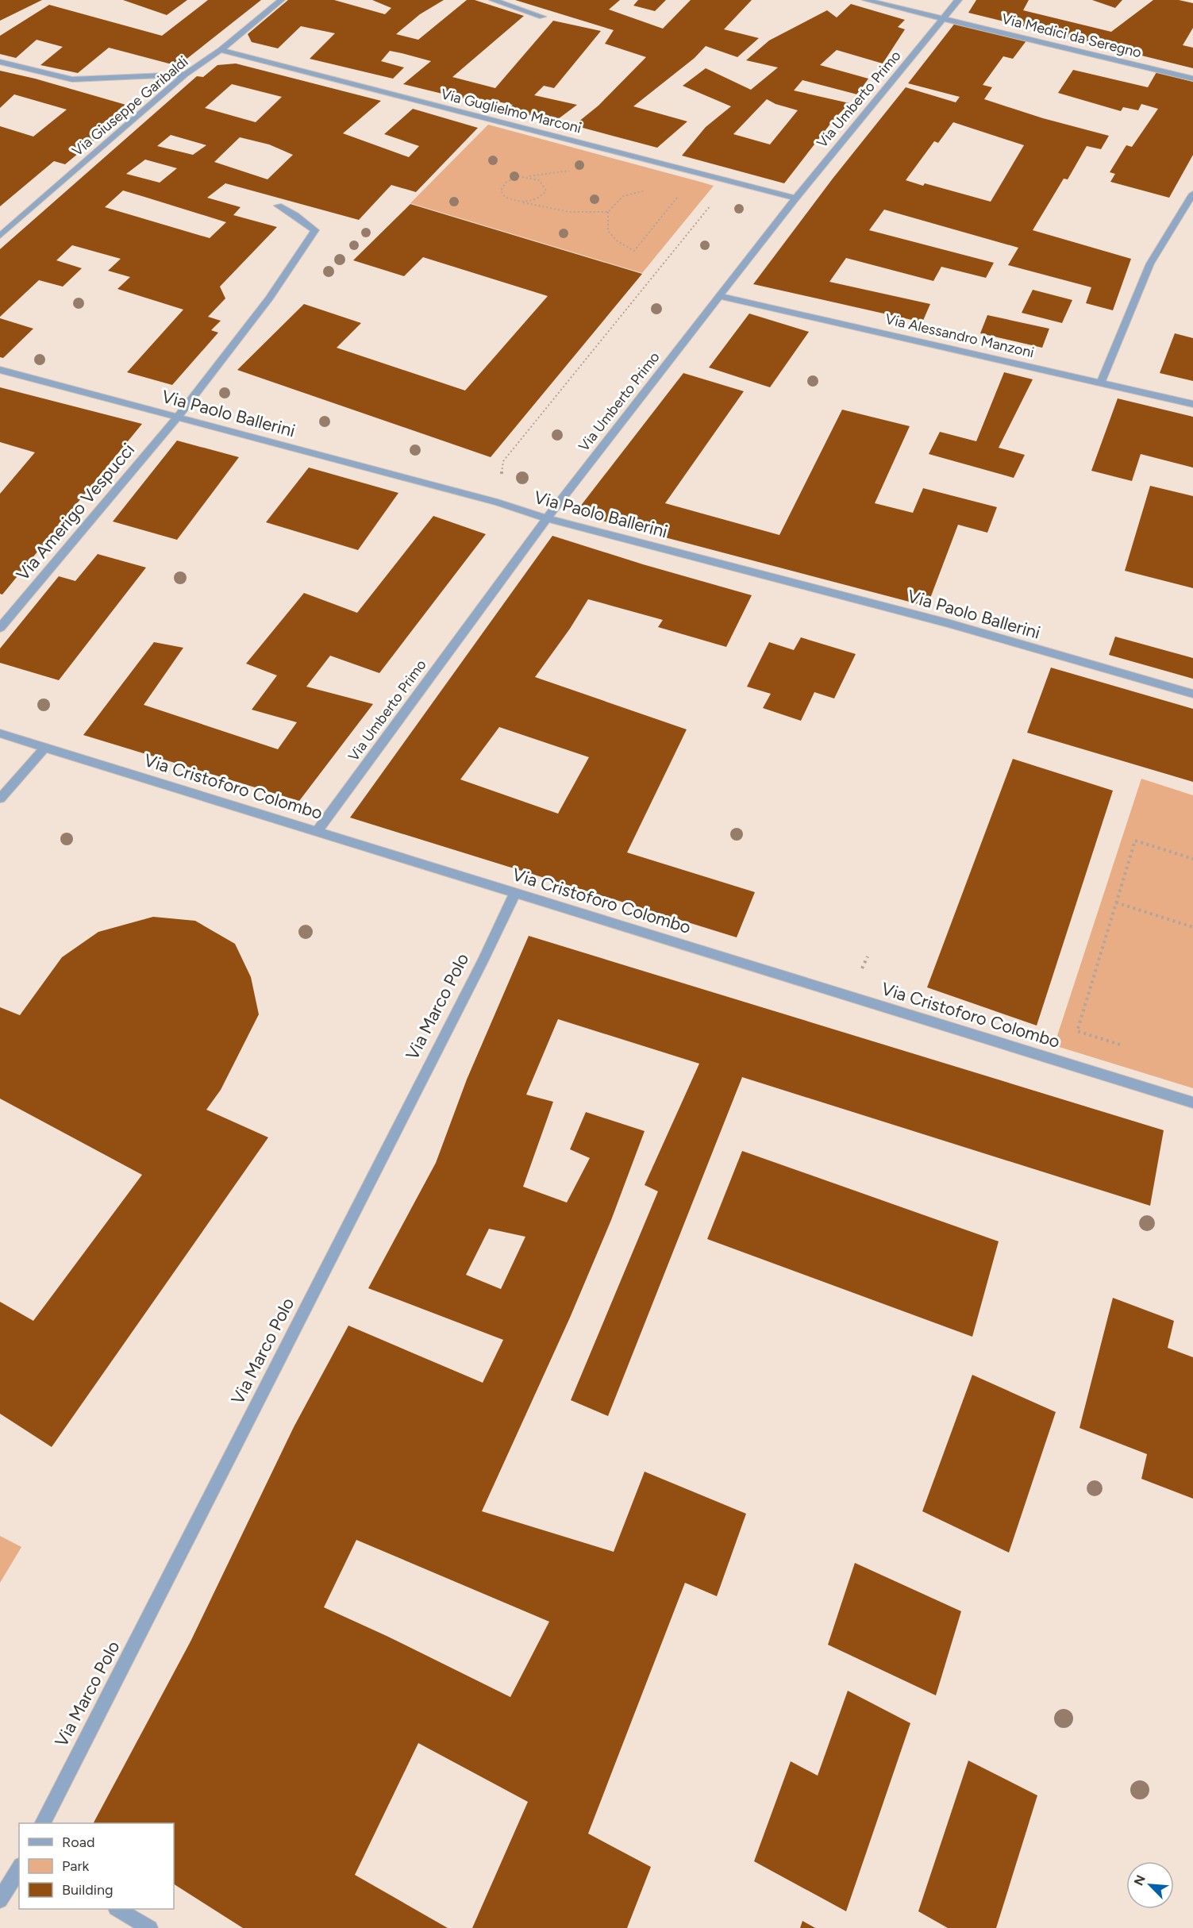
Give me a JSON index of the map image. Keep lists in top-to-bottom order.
{
  "streets": {
    "street": [
      "Via Medici da Seregno",
      "Via Umberto Primo",
      "Via Giuseppe Garibaldi",
      "Via Guglielmo Marconi",
      "Via Alessandro Manzoni",
      "Via Paolo Ballerini",
      "Via Amerigo Vespucci",
      "Via Cristoforo Colombo",
      "Via Marco Polo"
    ]
  },
  "crossings": [
    ["Via Medici da Seregno", "Via Umberto Primo"],
    ["Via Umberto Primo", "Via Guglielmo Marconi"],
    ["Via Umberto Primo", "Via Alessandro Manzoni"],
    ["Via Umberto Primo", "Via Paolo Ballerini"],
    ["Via Umberto Primo", "Via Cristoforo Colombo"],
    ["Via Giuseppe Garibaldi", "Via Guglielmo Marconi"],
    ["Via Paolo Ballerini", "Via Amerigo Vespucci"],
    ["Via Cristoforo Colombo", "Via Marco Polo"]
  ],
  "legend": ["Road", "Park", "Building"],
  "north": "top left"
}
